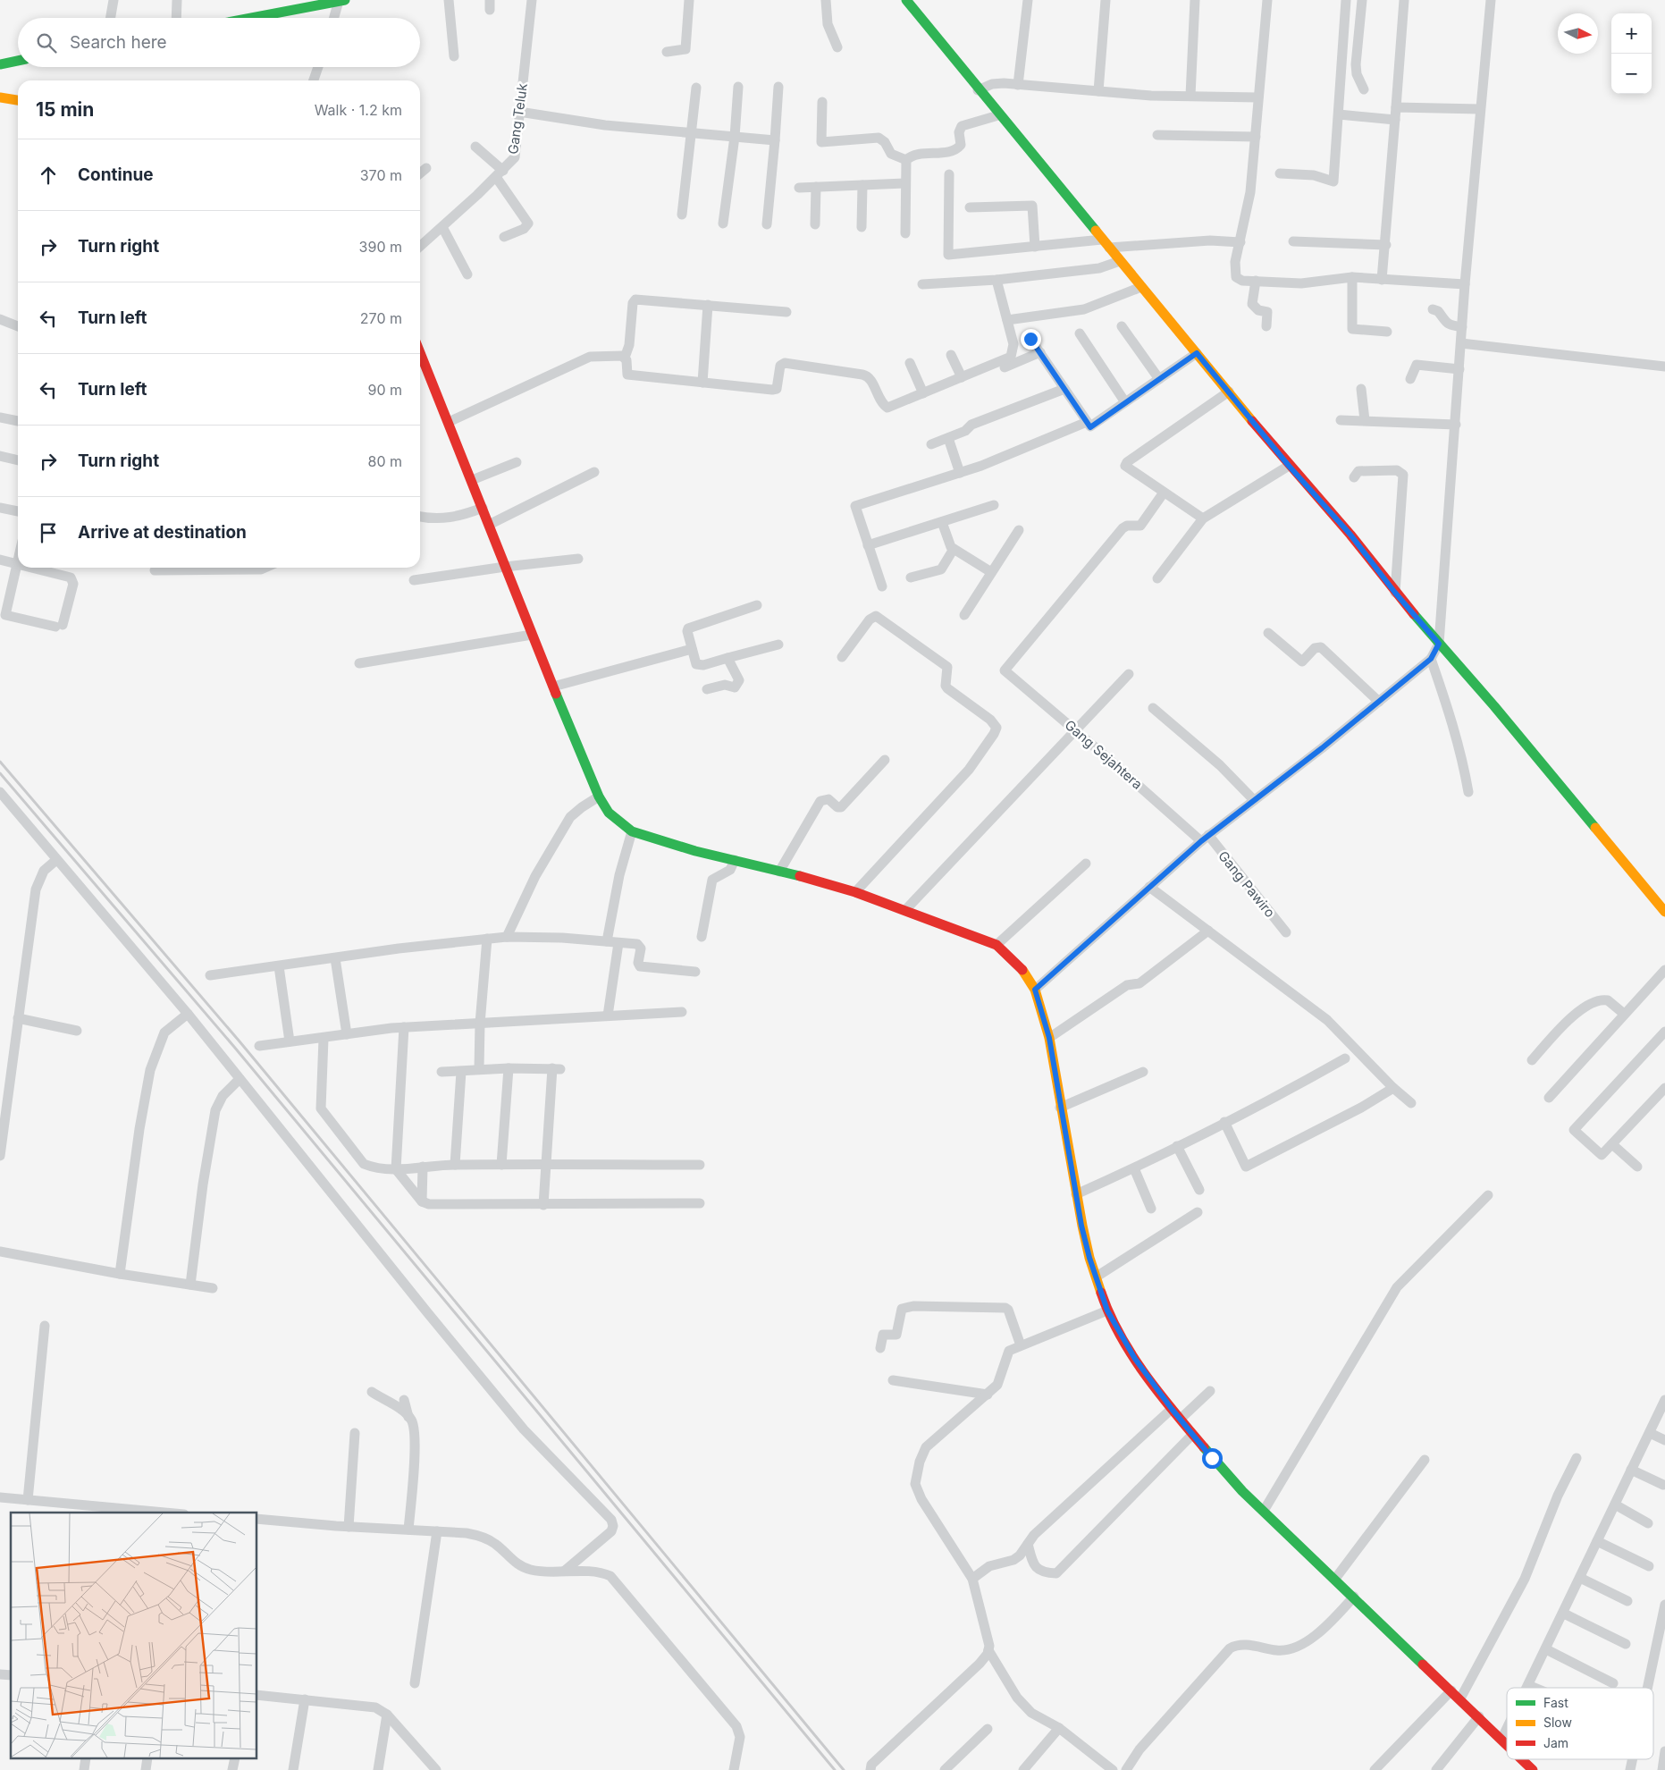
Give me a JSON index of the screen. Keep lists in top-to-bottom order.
{
  "streets": {
    "street": ["Gang Teluk", "Gang Sejahtera", "Gang Pawiro"]
  },
  "crossings": [
    ["Gang Sejahtera", "Gang Pawiro"]
  ],
  "legend": ["Fast", "Slow", "Jam"],
  "north": "right",
  "page": {
    "map_buttons": ["+", "−"],
    "search": "Search here",
    "heading": ["15 min", "Walk · 1.2 km"],
    "list": [
      ["Continue", "370 m"],
      ["Turn right", "390 m"],
      ["Turn left", "270 m"],
      ["Turn left", "90 m"],
      ["Turn right", "80 m"],
      "Arrive at destination"
    ]
  }
}
